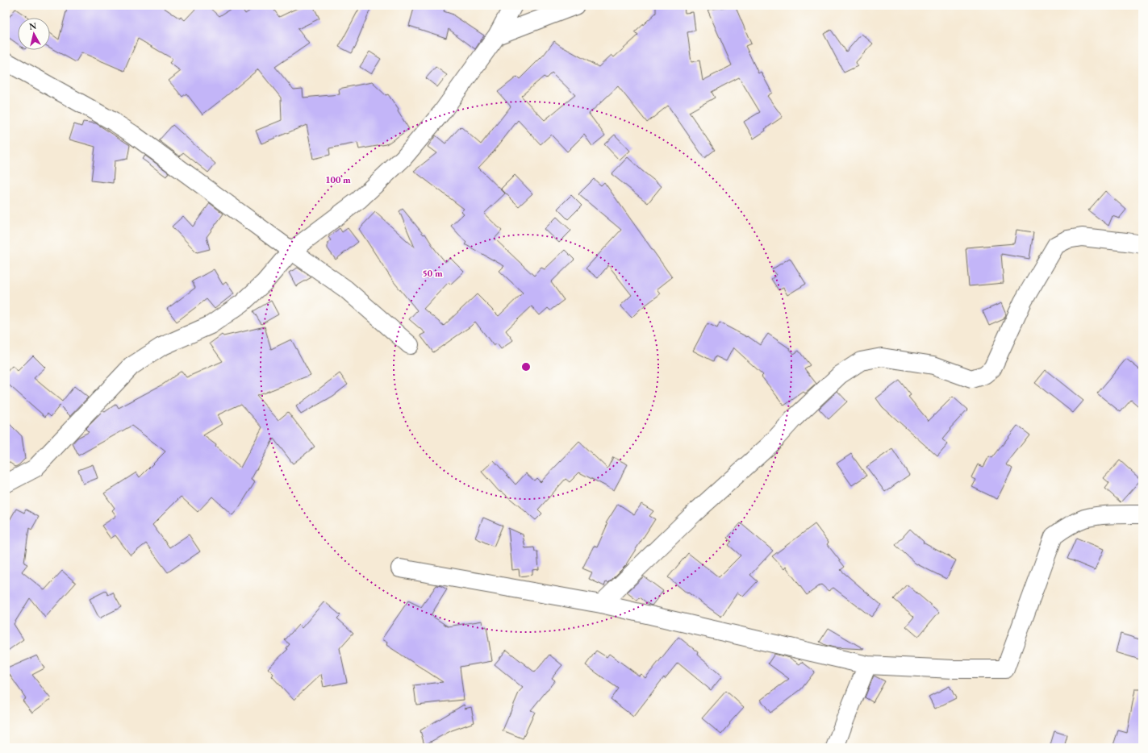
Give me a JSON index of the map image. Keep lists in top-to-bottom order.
{
  "north": "top",
  "rings": ["100 m", "50 m"]
}
